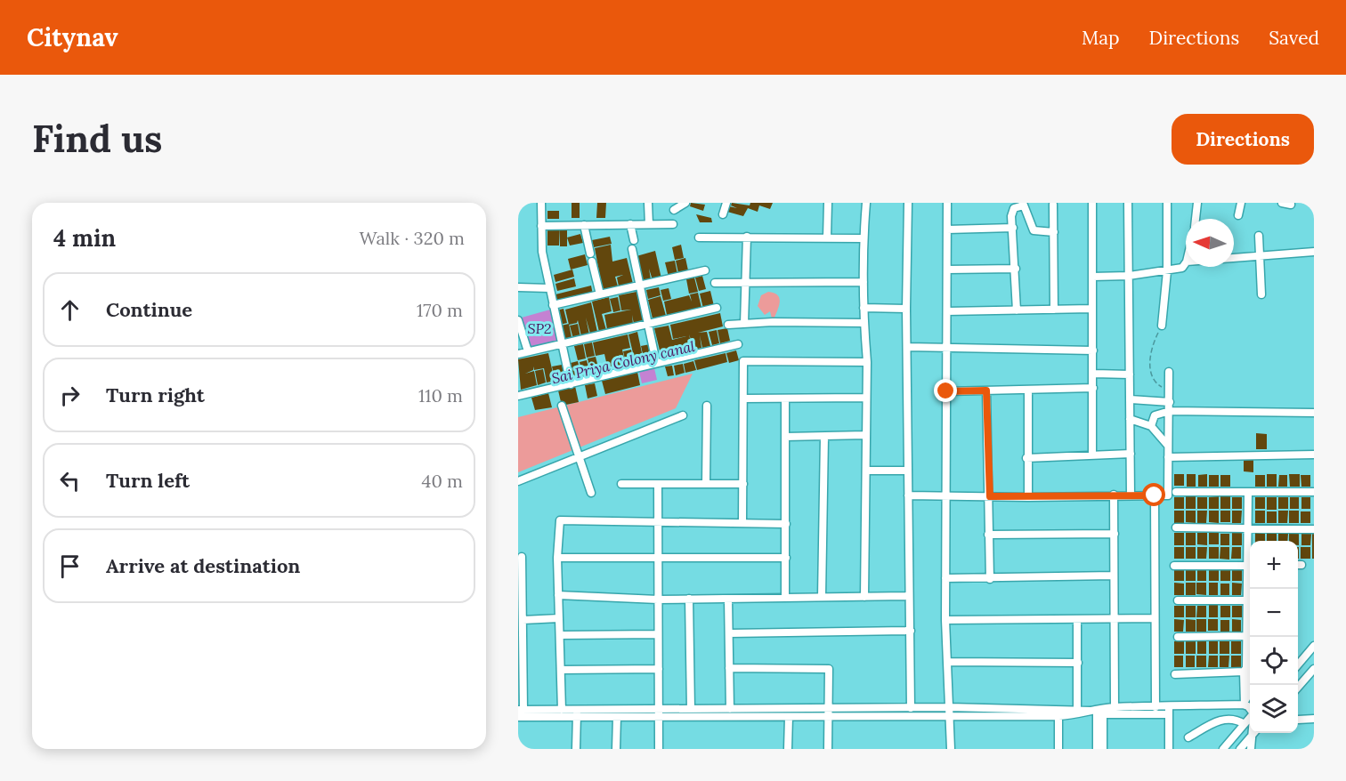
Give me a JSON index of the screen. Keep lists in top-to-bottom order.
{
  "water": ["SP2", "Sai Priya Colony canal"],
  "north": "left",
  "page": {
    "header": "Citynav",
    "nav": ["Map", "Directions", "Saved"],
    "buttons": "Directions",
    "title": "Find us",
    "heading": ["4 min", "Walk · 320 m"],
    "list": [
      ["Continue", "170 m"],
      ["Turn right", "110 m"],
      ["Turn left", "40 m"],
      "Arrive at destination"
    ],
    "map_buttons": ["+", "−"]
  }
}
